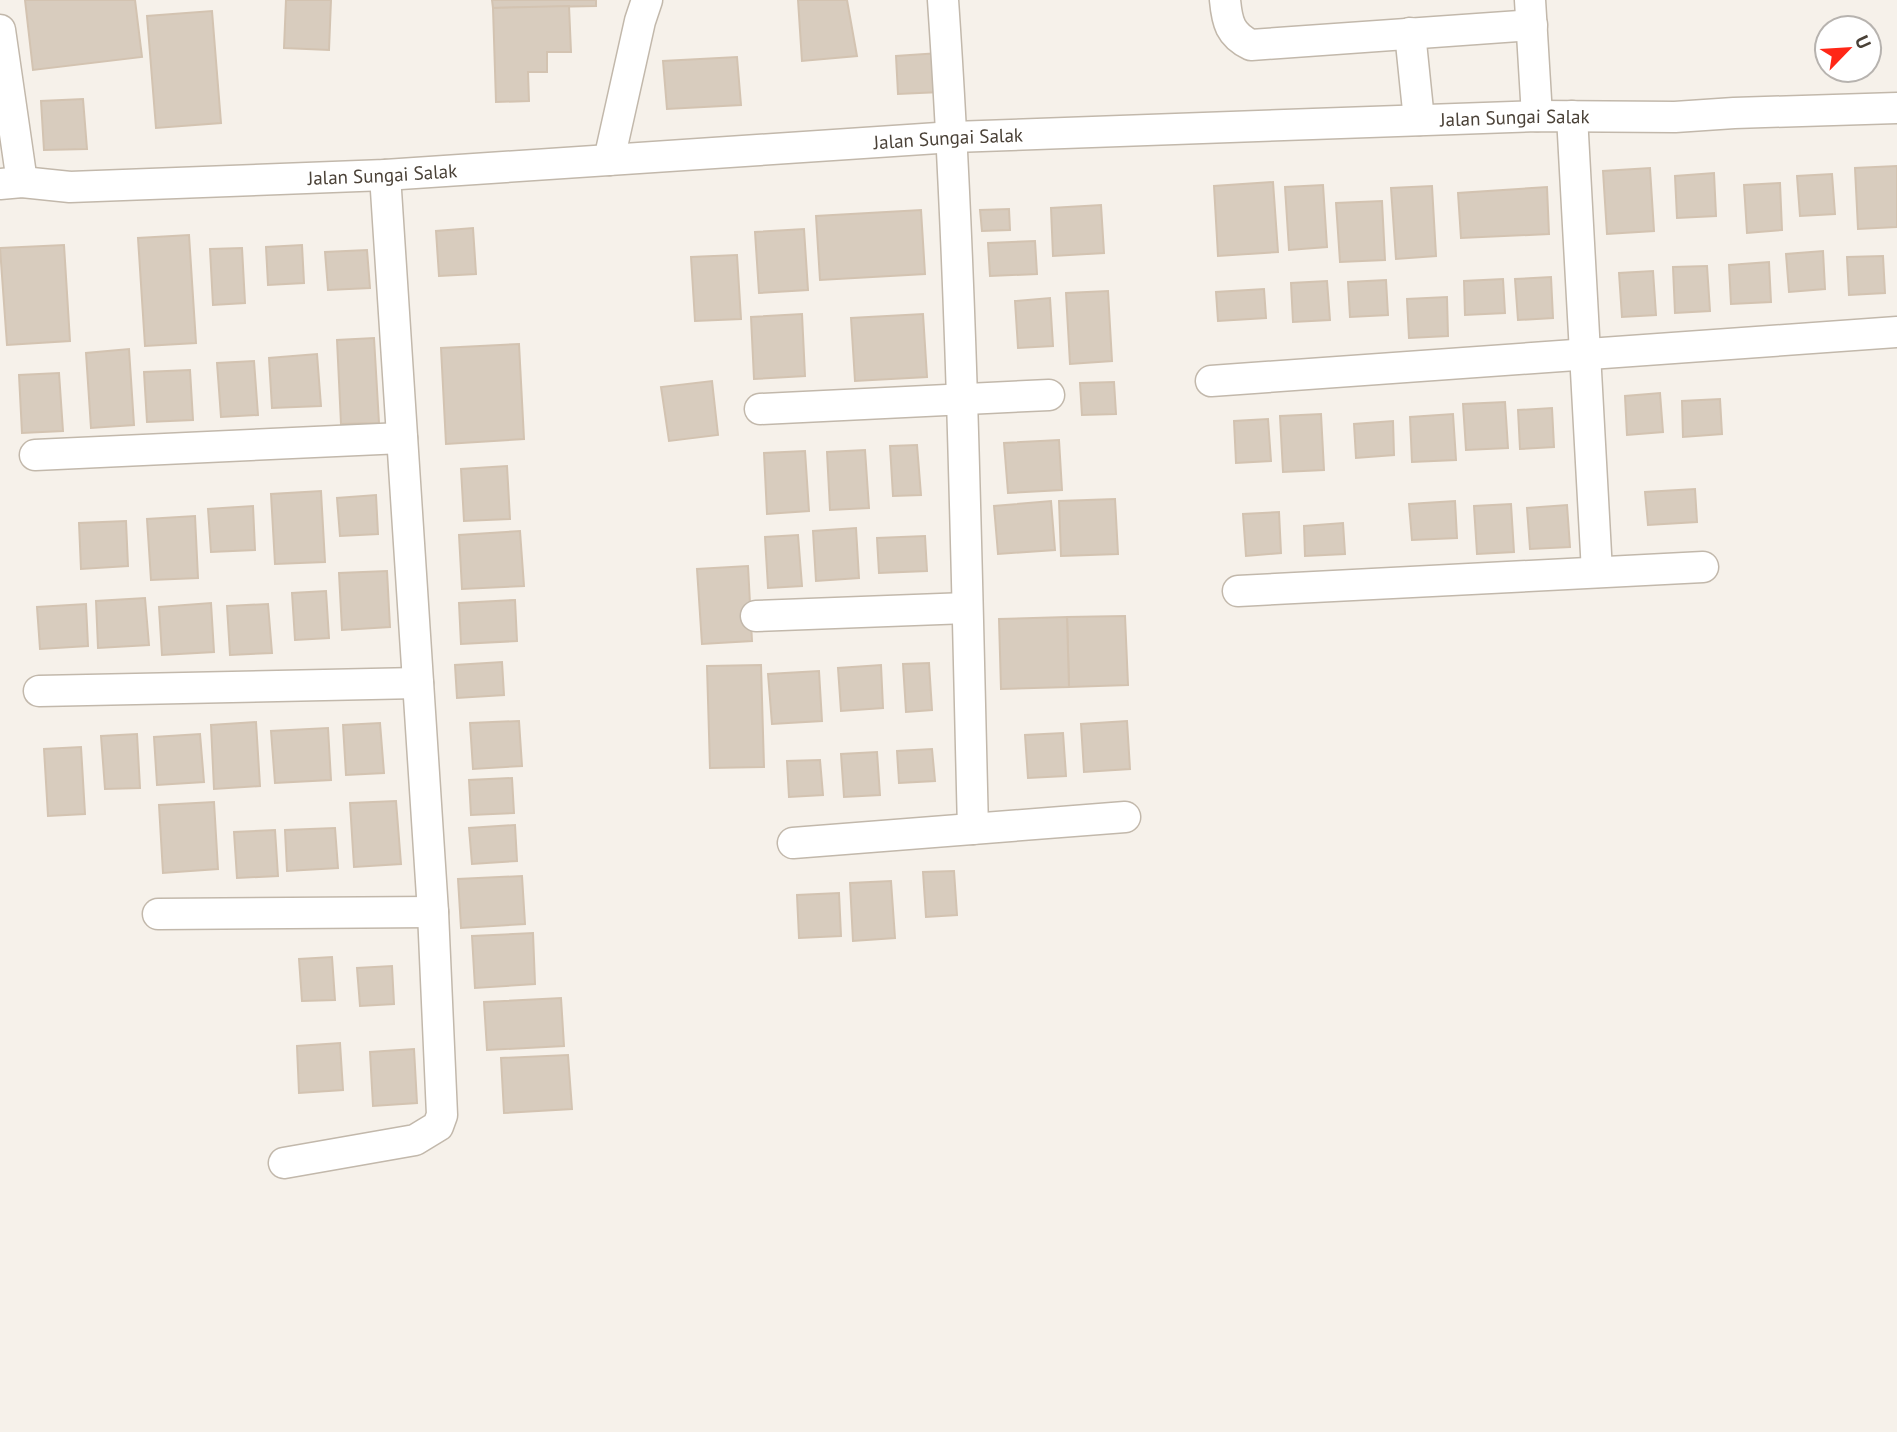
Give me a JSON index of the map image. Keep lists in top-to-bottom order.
{
  "streets": {
    "street": ["Jalan Sungai Salak"]
  },
  "north": "top right"
}
